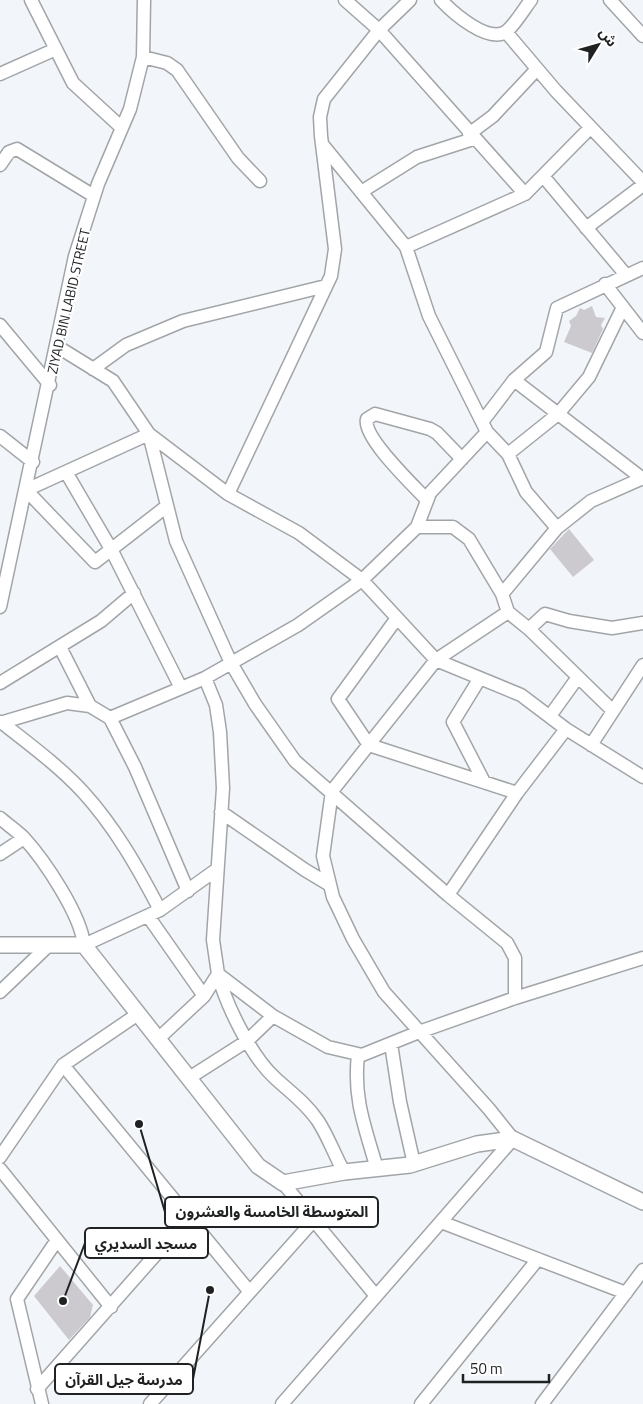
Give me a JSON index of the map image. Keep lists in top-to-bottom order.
{
  "streets": {
    "street": ["ZIYAD BIN LABID STREET"]
  },
  "places": ["المتوسطة الخامسة والعشرون", "مدرسة جيل القرآن", "مسجد السديري"],
  "scale_bar": "50 m",
  "north": "top right"
}
